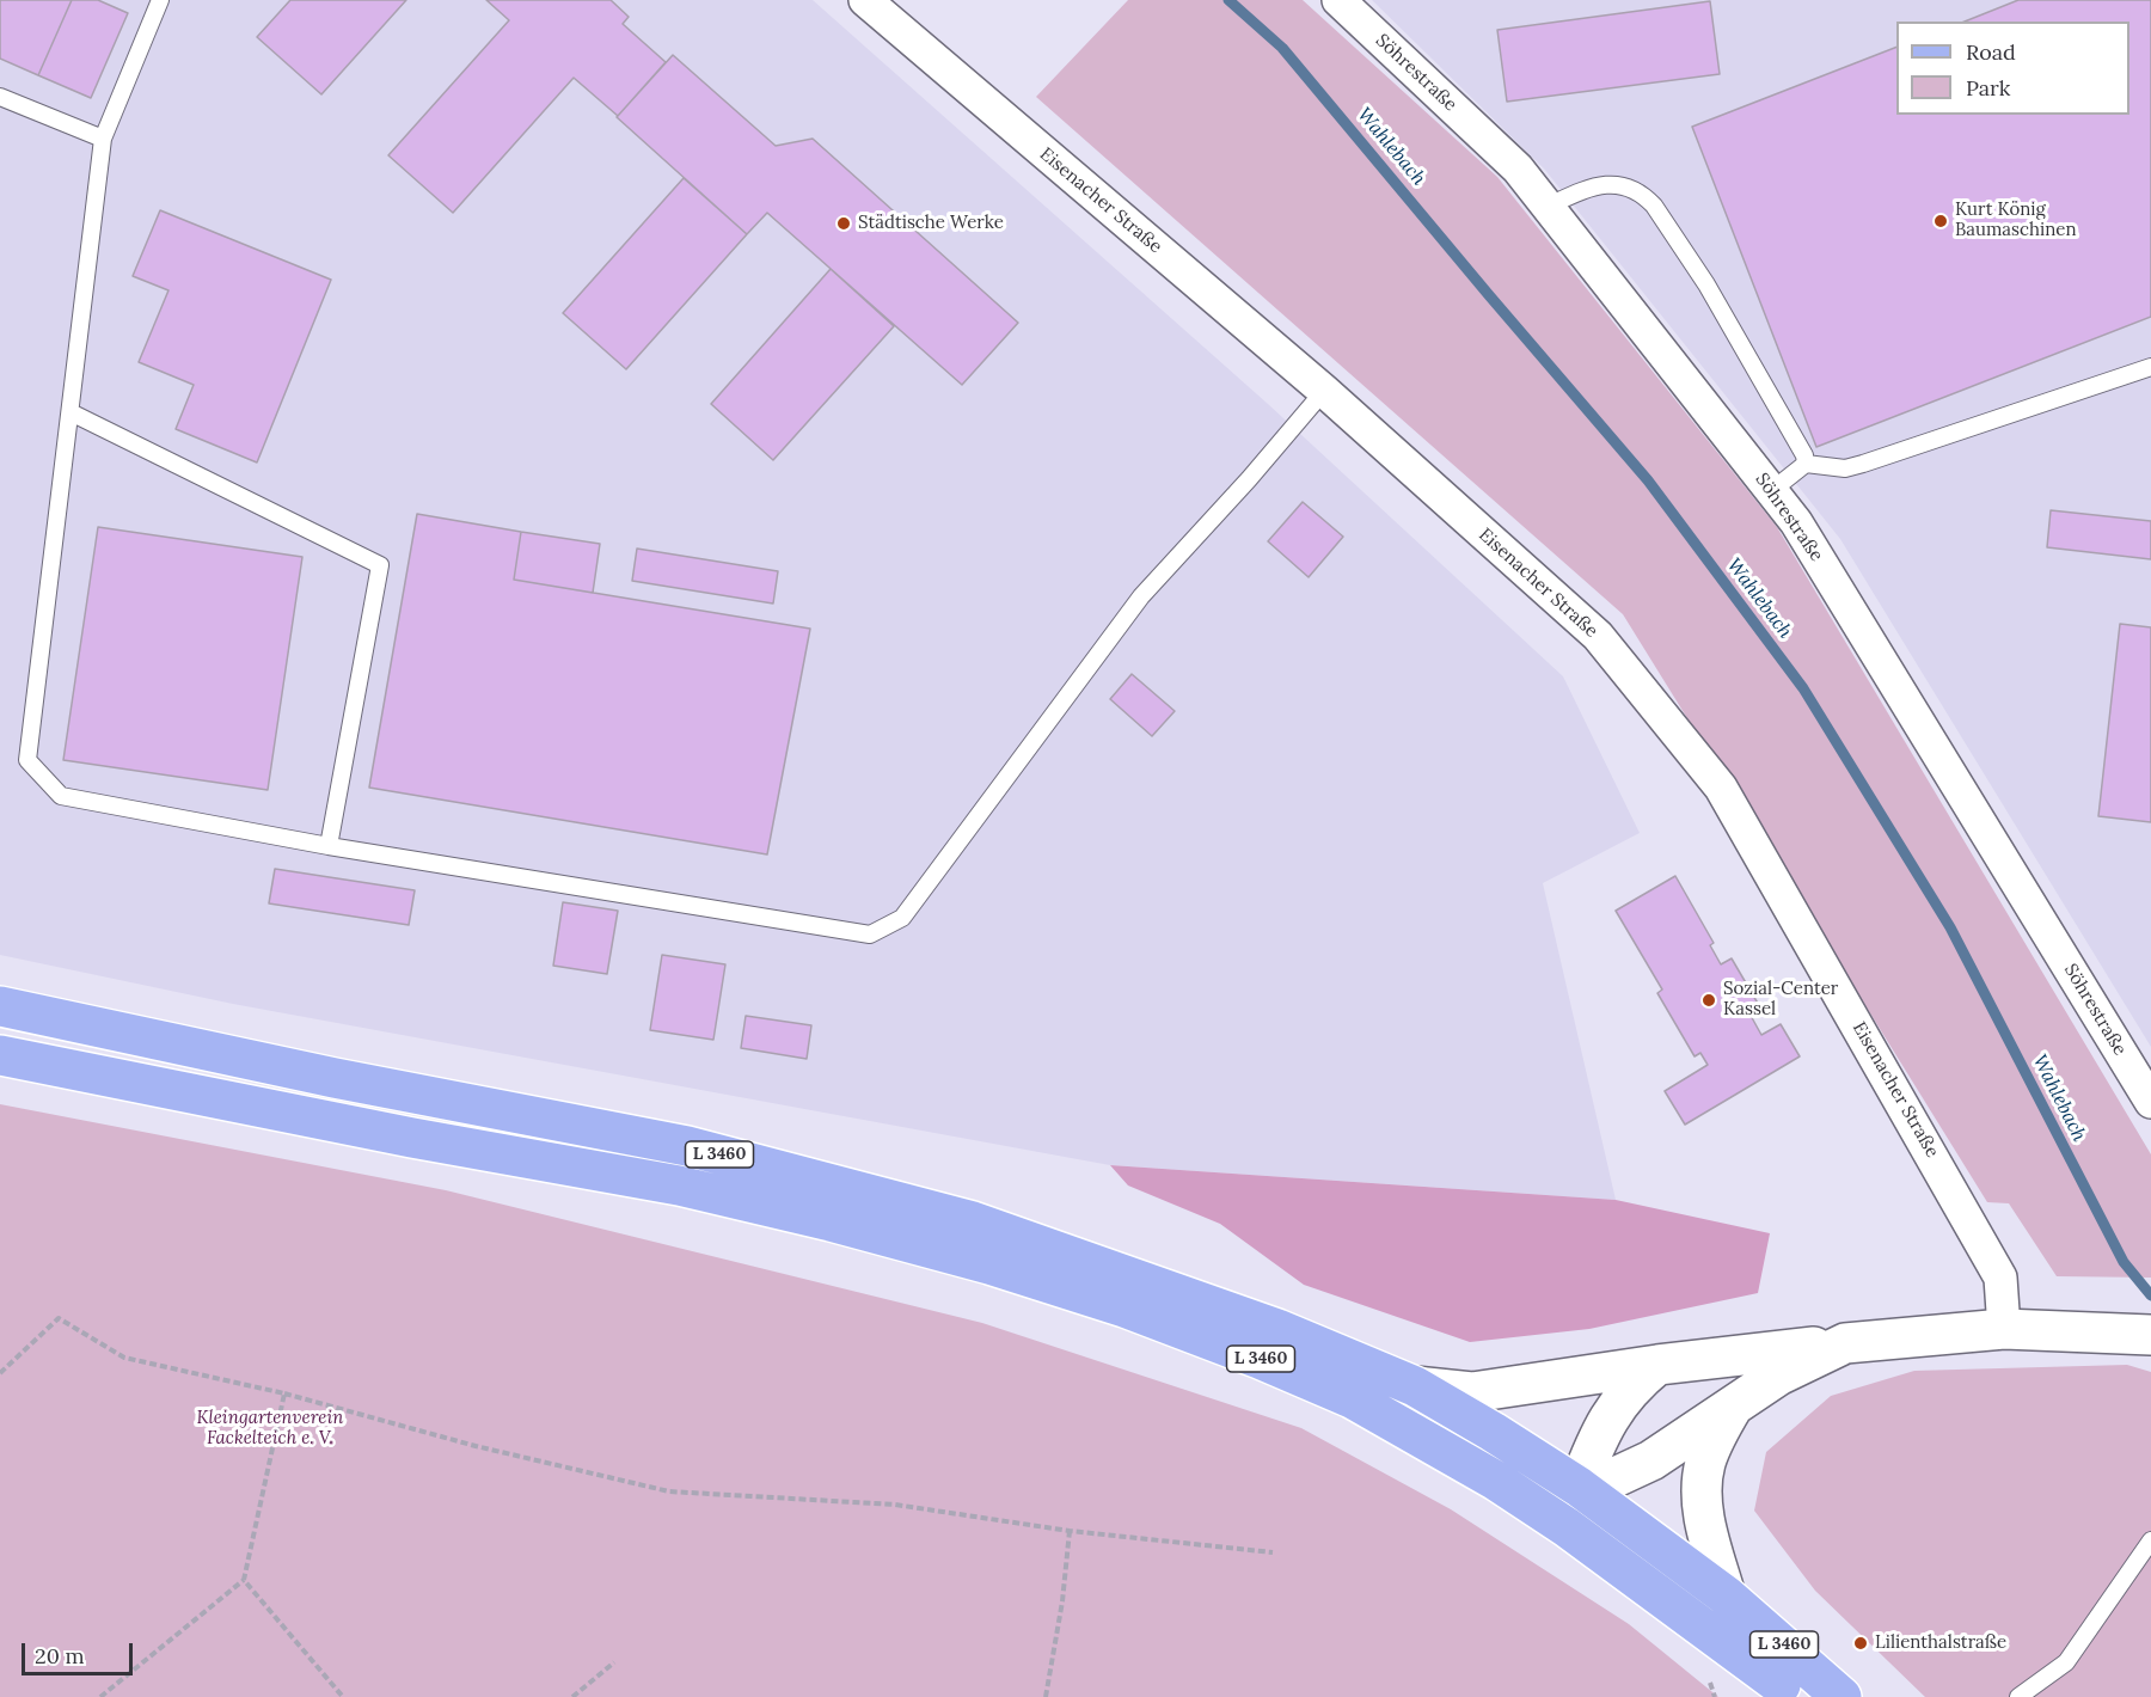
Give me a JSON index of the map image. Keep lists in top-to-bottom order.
{
  "streets": {
    "main road": ["L 3460"],
    "street": ["Söhrestraße", "Eisenacher Straße"]
  },
  "water": ["Wahlebach"],
  "parks": ["Kleingartenverein Fackelteich e. V."],
  "places": [
    "Kurt König Baumaschinen",
    "Städtische Werke",
    "Sozial-Center Kassel",
    "Lilienthalstraße"
  ],
  "legend": ["Road", "Park"],
  "scale_bar": "20 m"
}
